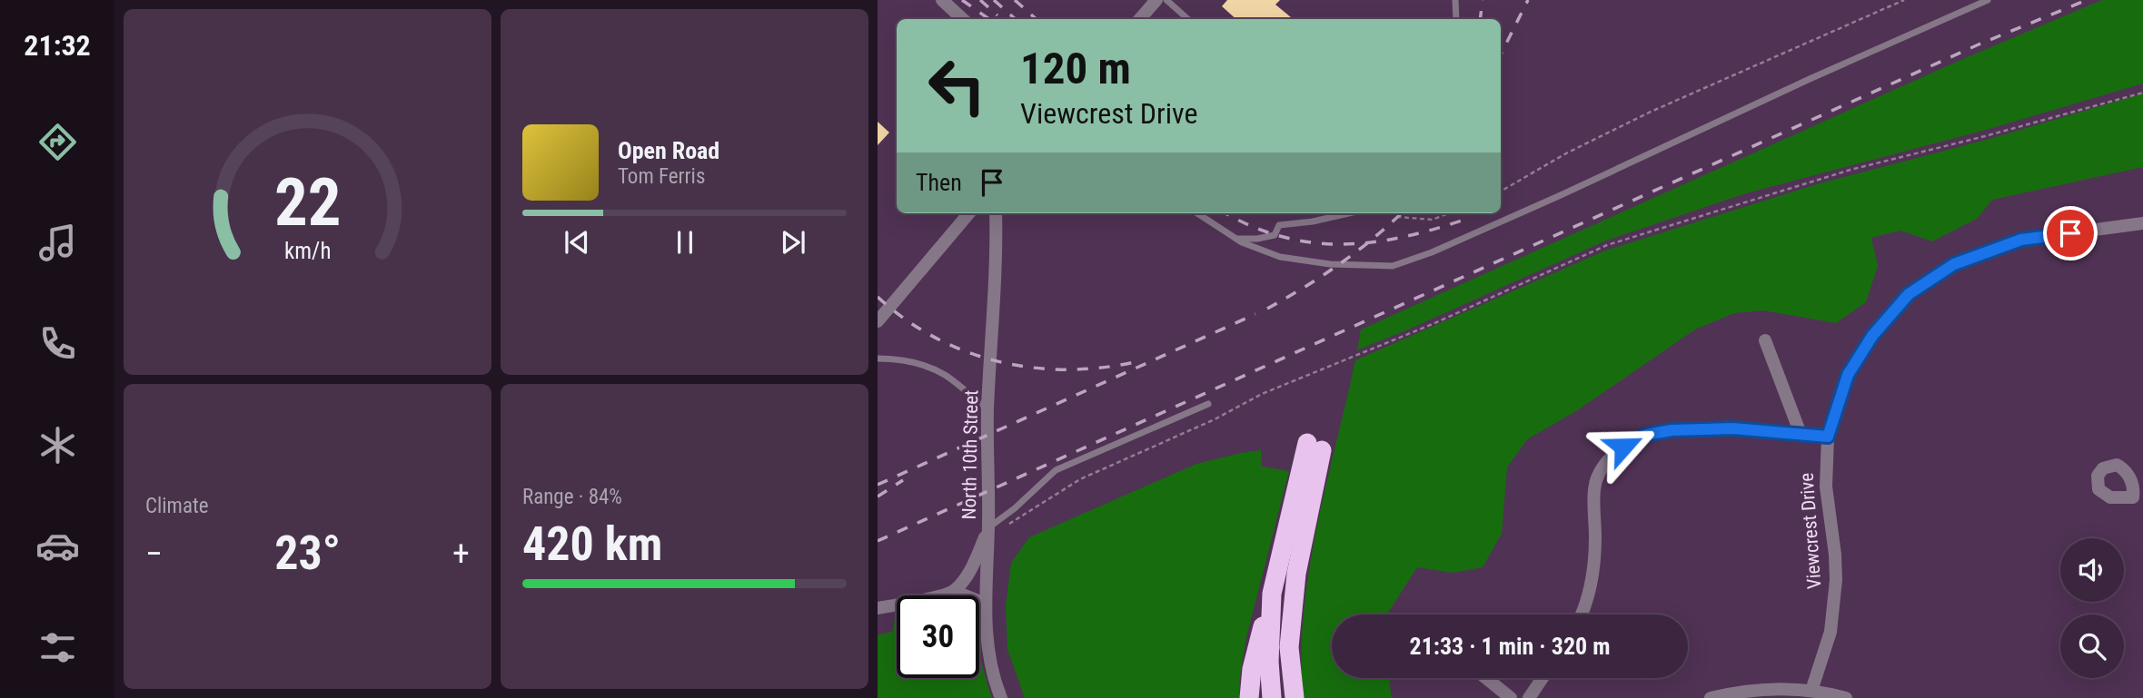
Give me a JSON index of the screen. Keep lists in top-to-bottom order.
{
  "streets": {
    "street": ["North 10th Street", "Viewcrest Drive"]
  },
  "page": {
    "tabs": "21:32",
    "turn": ["120 m", "Viewcrest Drive"],
    "song": ["Open Road", "Tom Ferris"],
    "then": "Then",
    "tile": [
      "Climate",
      ["Range · 84%", "420 km"]
    ],
    "heat": ["−", "23°", "+"],
    "limit": "30",
    "trip": "21:33 · 1 min · 320 m",
    "gauge": ["22", "km/h"]
  }
}
